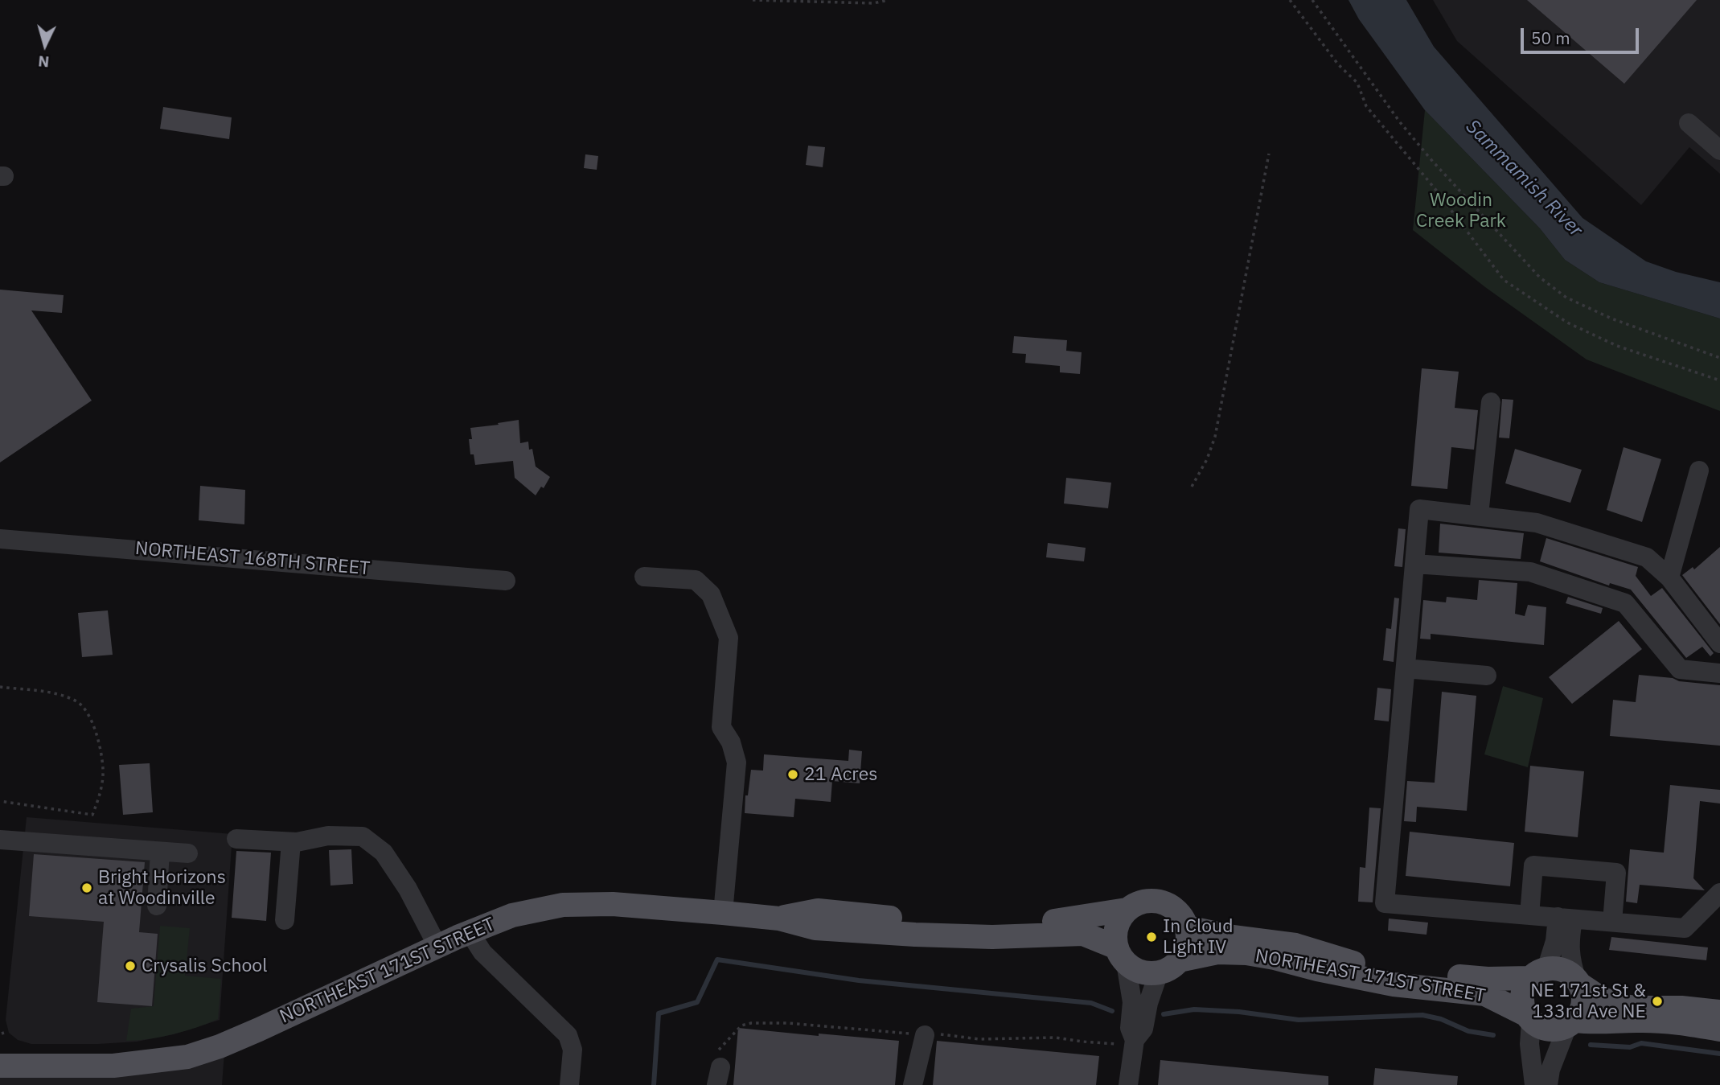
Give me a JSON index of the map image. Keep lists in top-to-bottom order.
{
  "streets": {
    "main road": ["NORTHEAST 171ST STREET"],
    "street": ["NORTHEAST 168TH STREET"]
  },
  "water": ["Sammamish River"],
  "parks": ["Woodin Creek Park"],
  "places": [
    "21 Acres",
    "Bright Horizons at Woodinville",
    "In Cloud Light IV",
    "Crysalis School",
    "NE 171st St & 133rd Ave NE"
  ],
  "scale_bar": "50 m",
  "north": "bottom"
}
